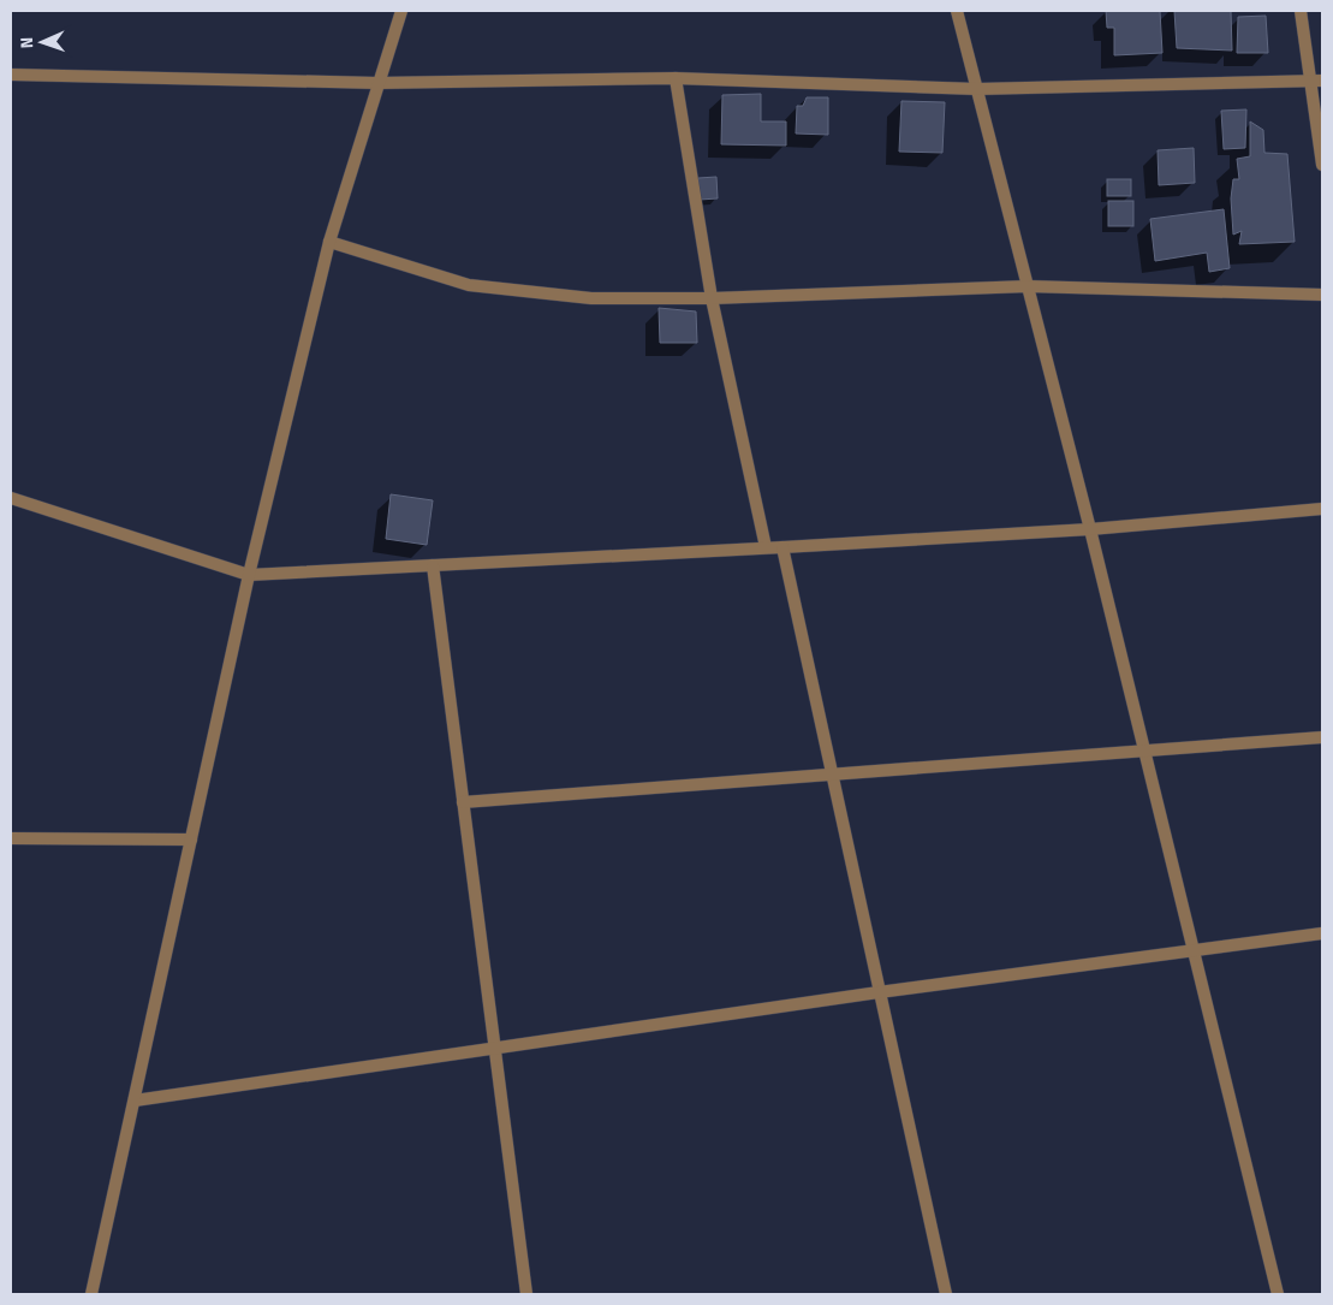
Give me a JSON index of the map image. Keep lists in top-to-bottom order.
{
  "north": "left"
}
